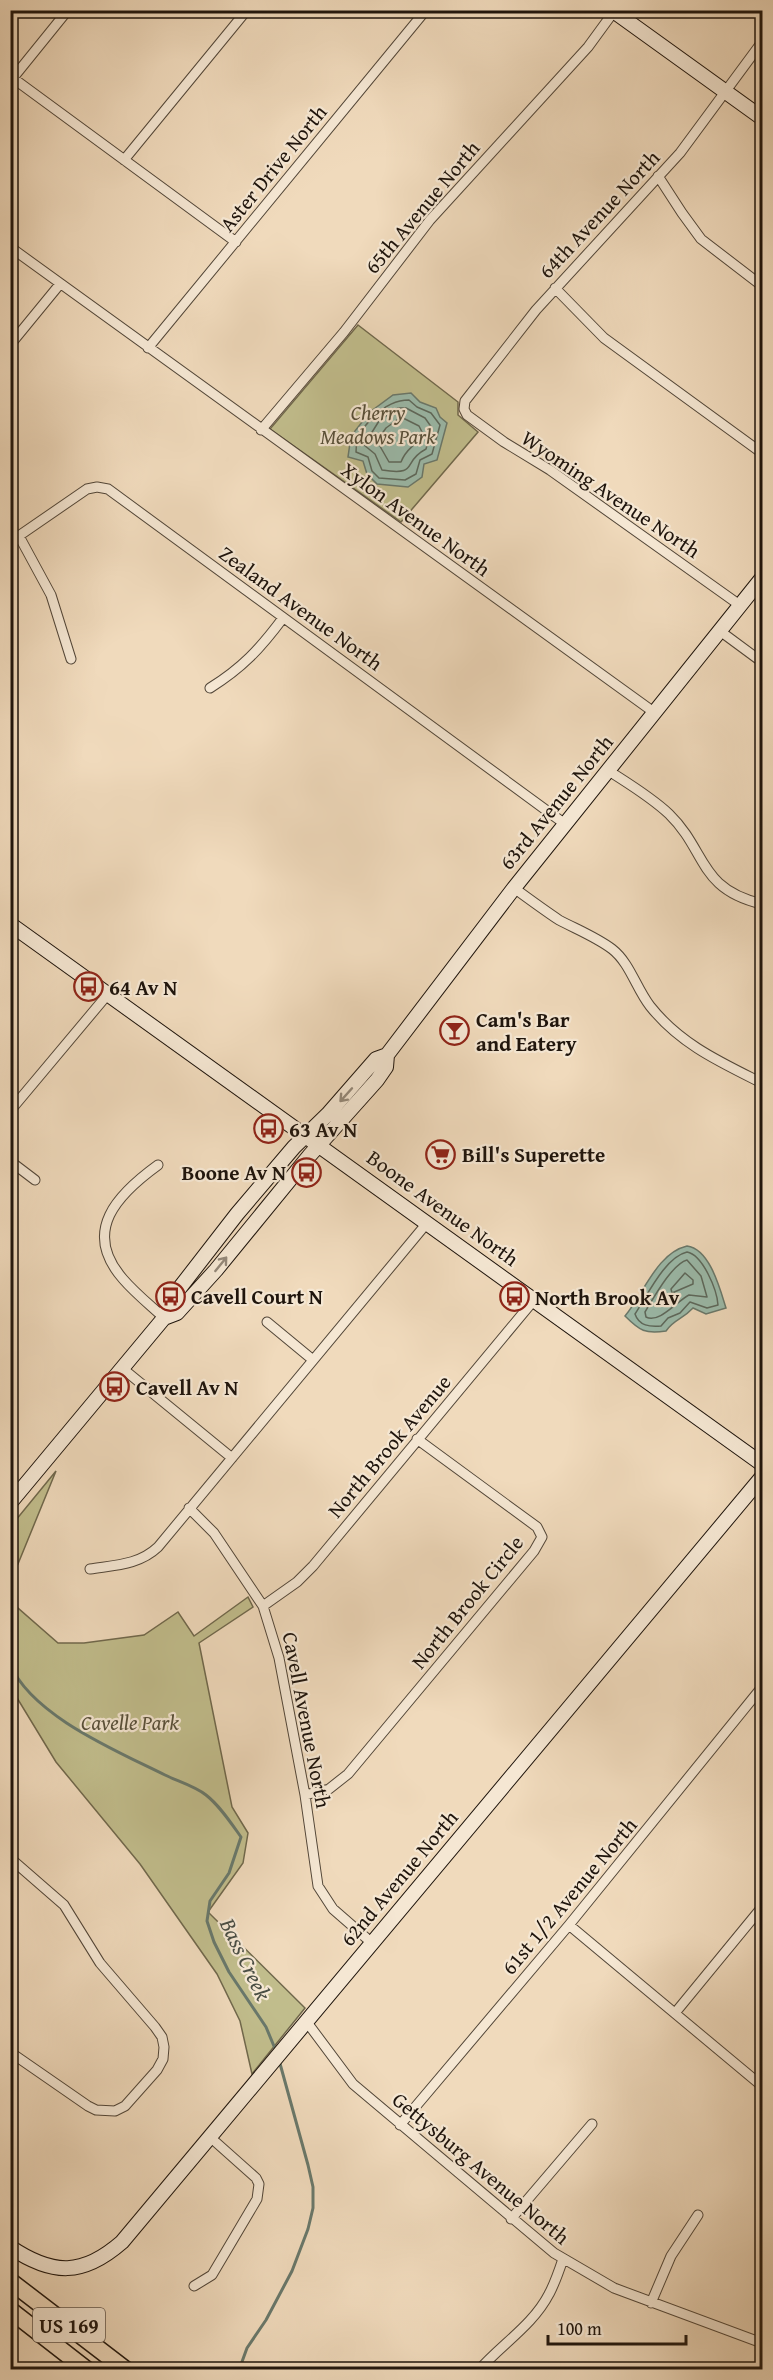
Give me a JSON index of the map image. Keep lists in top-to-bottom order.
{
  "streets": {
    "highway": ["US 169"],
    "street": [
      "Aster Drive North",
      "65th Avenue North",
      "64th Avenue North",
      "Wyoming Avenue North",
      "Xylon Avenue North",
      "Zealand Avenue North",
      "63rd Avenue North",
      "Boone Avenue North",
      "North Brook Avenue",
      "North Brook Circle",
      "Cavell Avenue North",
      "62nd Avenue North",
      "61st 1/2 Avenue North",
      "Gettysburg Avenue North"
    ]
  },
  "crossings": [
    ["Aster Drive North", "Xylon Avenue North"],
    ["65th Avenue North", "Xylon Avenue North"],
    ["64th Avenue North", "Wyoming Avenue North"],
    ["Wyoming Avenue North", "63rd Avenue North"],
    ["Xylon Avenue North", "63rd Avenue North"],
    ["Zealand Avenue North", "63rd Avenue North"],
    ["63rd Avenue North", "Boone Avenue North"],
    ["Boone Avenue North", "North Brook Avenue"],
    ["North Brook Avenue", "North Brook Circle"],
    ["North Brook Avenue", "Cavell Avenue North"],
    ["North Brook Circle", "Cavell Avenue North"],
    ["Cavell Avenue North", "62nd Avenue North"],
    ["62nd Avenue North", "Gettysburg Avenue North"],
    ["61st 1/2 Avenue North", "Gettysburg Avenue North"]
  ],
  "water": ["Bass Creek"],
  "parks": ["Cherry Meadows Park", "Cavelle Park"],
  "places": {
    "bus stop": [
      "64 Av N",
      "63 Av N",
      "Boone Av N",
      "Cavell Court N",
      "North Brook Av",
      "Cavell Av N"
    ],
    "bar": ["Cam's Bar and Eatery"],
    "supermarket": ["Bill's Superette"]
  },
  "scale_bar": "100 m"
}
